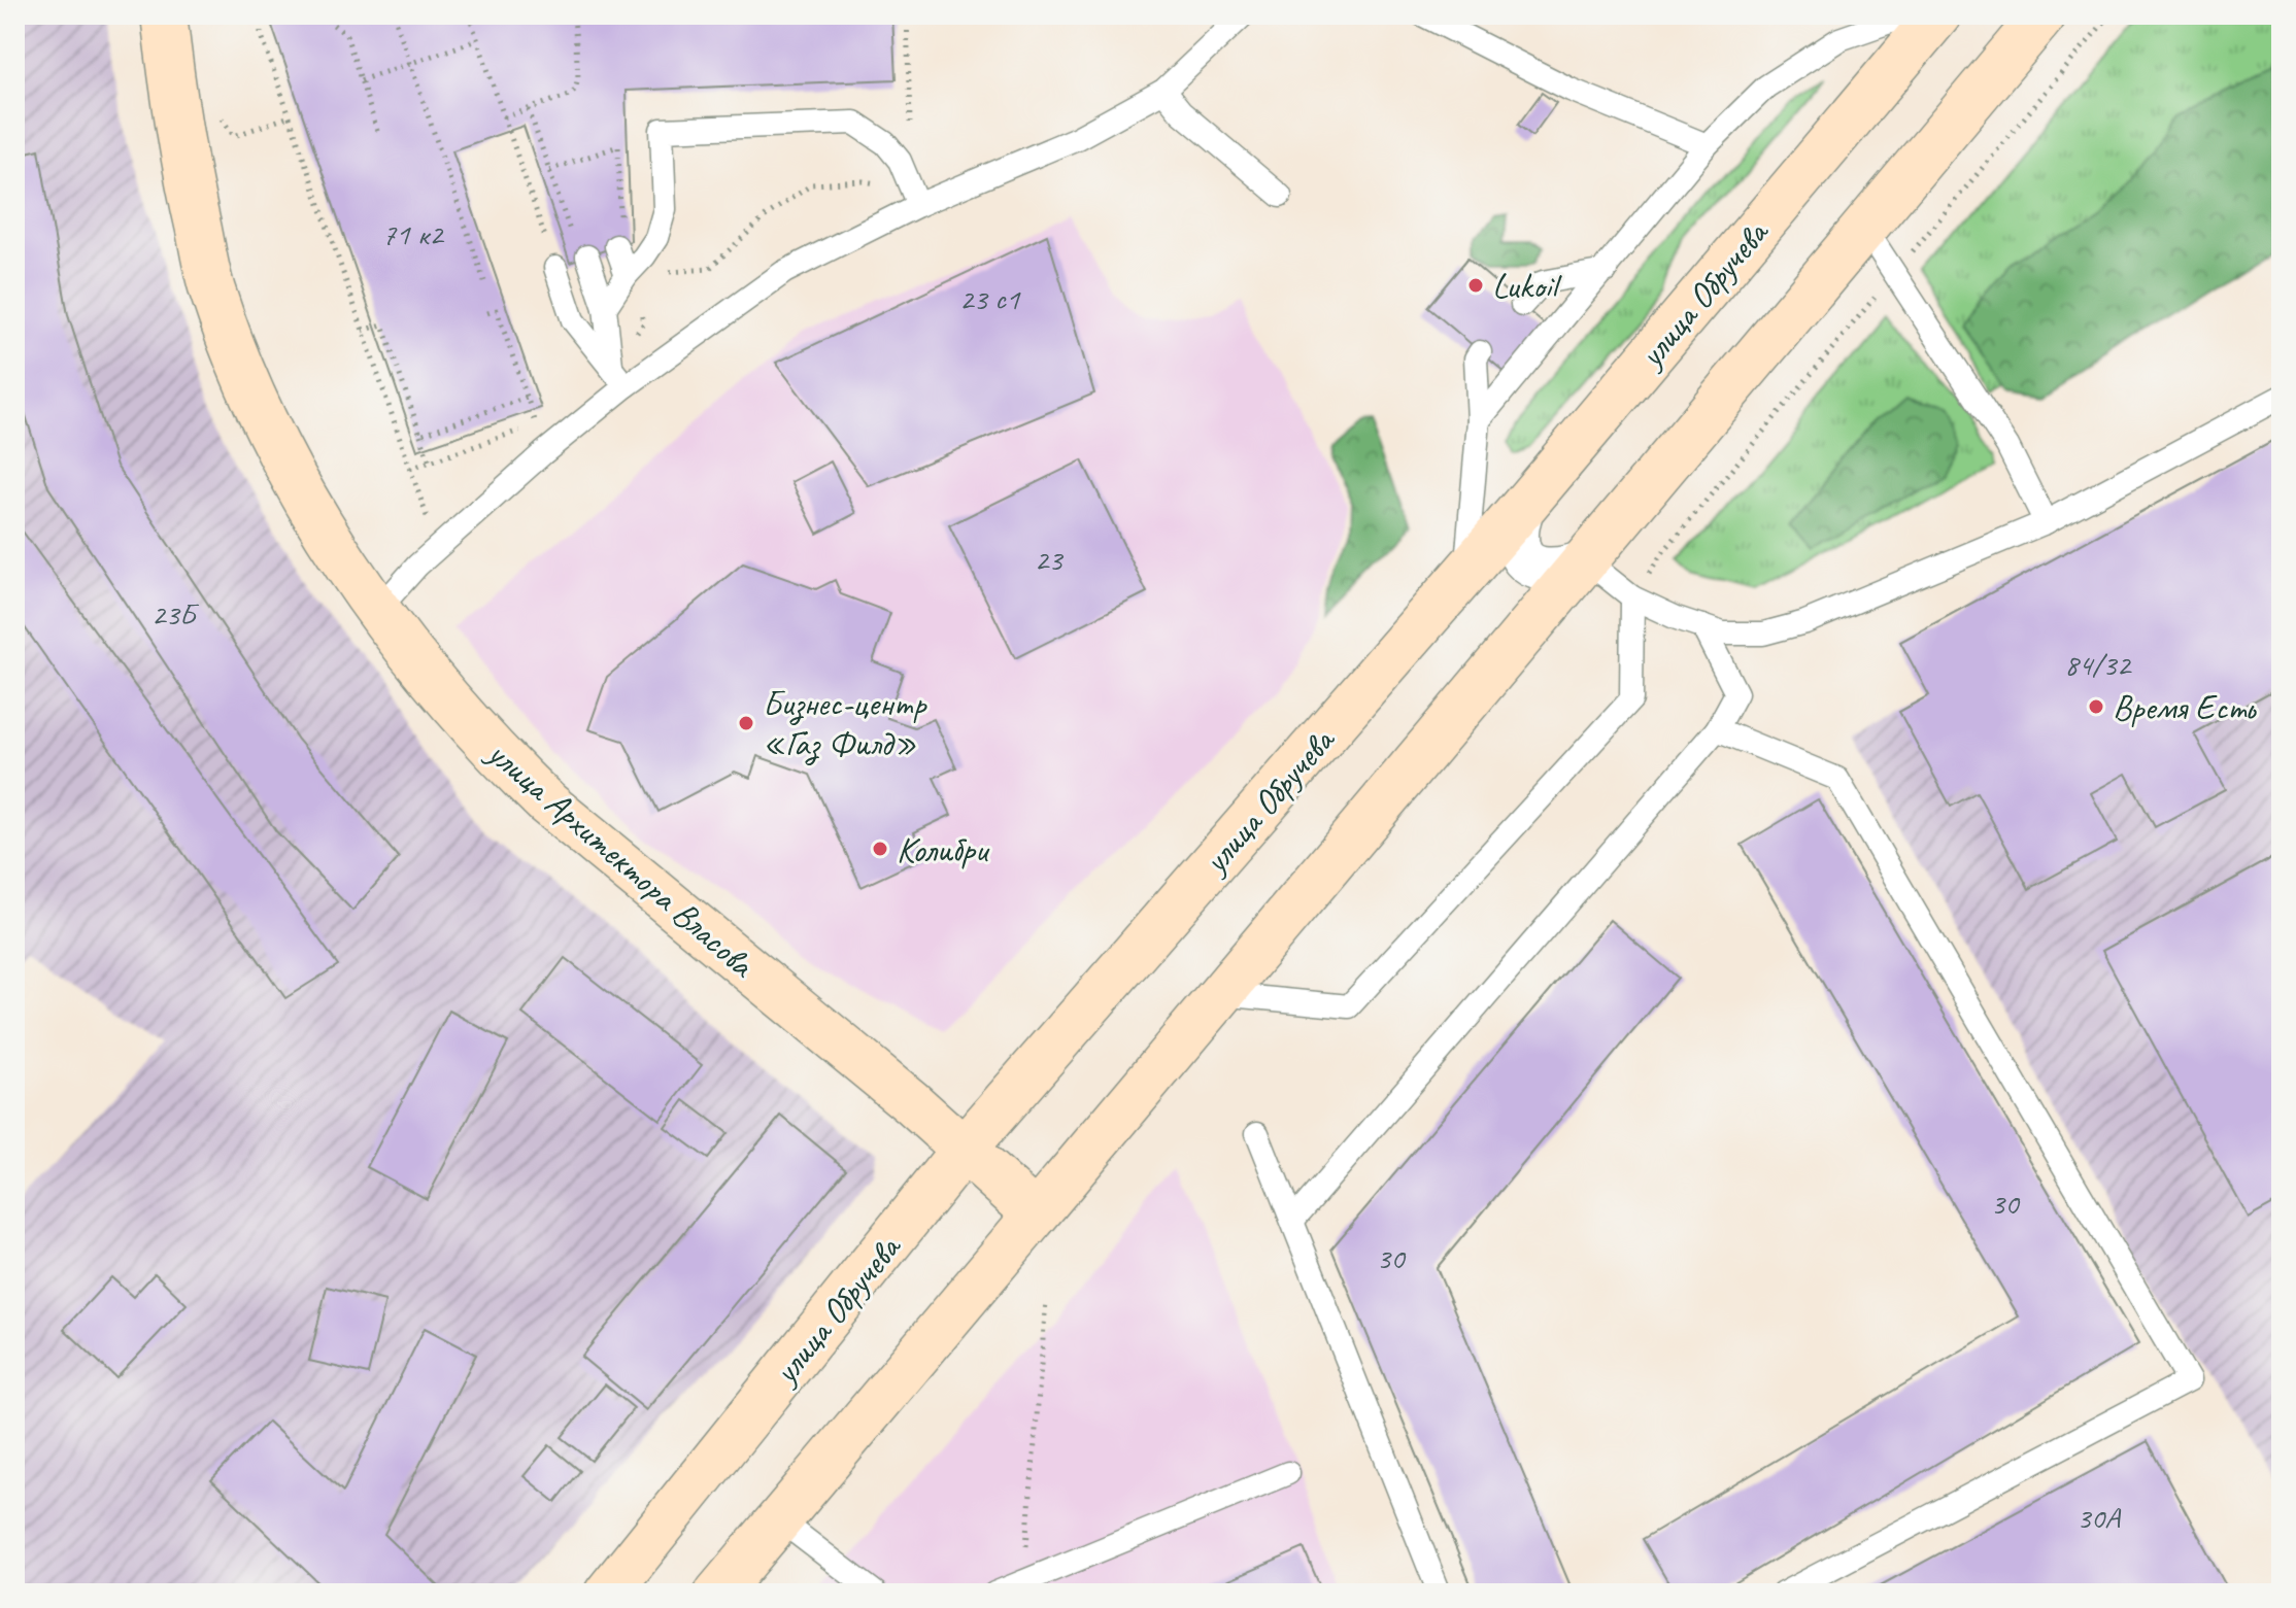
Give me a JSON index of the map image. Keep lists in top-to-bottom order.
{
  "streets": {
    "main road": ["улица Обручева", "улица Архитектора Власова"]
  },
  "crossings": [
    ["улица Обручева", "улица Архитектора Власова"]
  ],
  "places": [
    "Lukoil",
    "Время Есть",
    "Бизнес-центр «Газ Филд»",
    "Колибри"
  ],
  "house_numbers": [
    "71 к2",
    "23 с1",
    "23",
    "23Б",
    "84/32",
    "30",
    "30",
    "30А"
  ]
}
